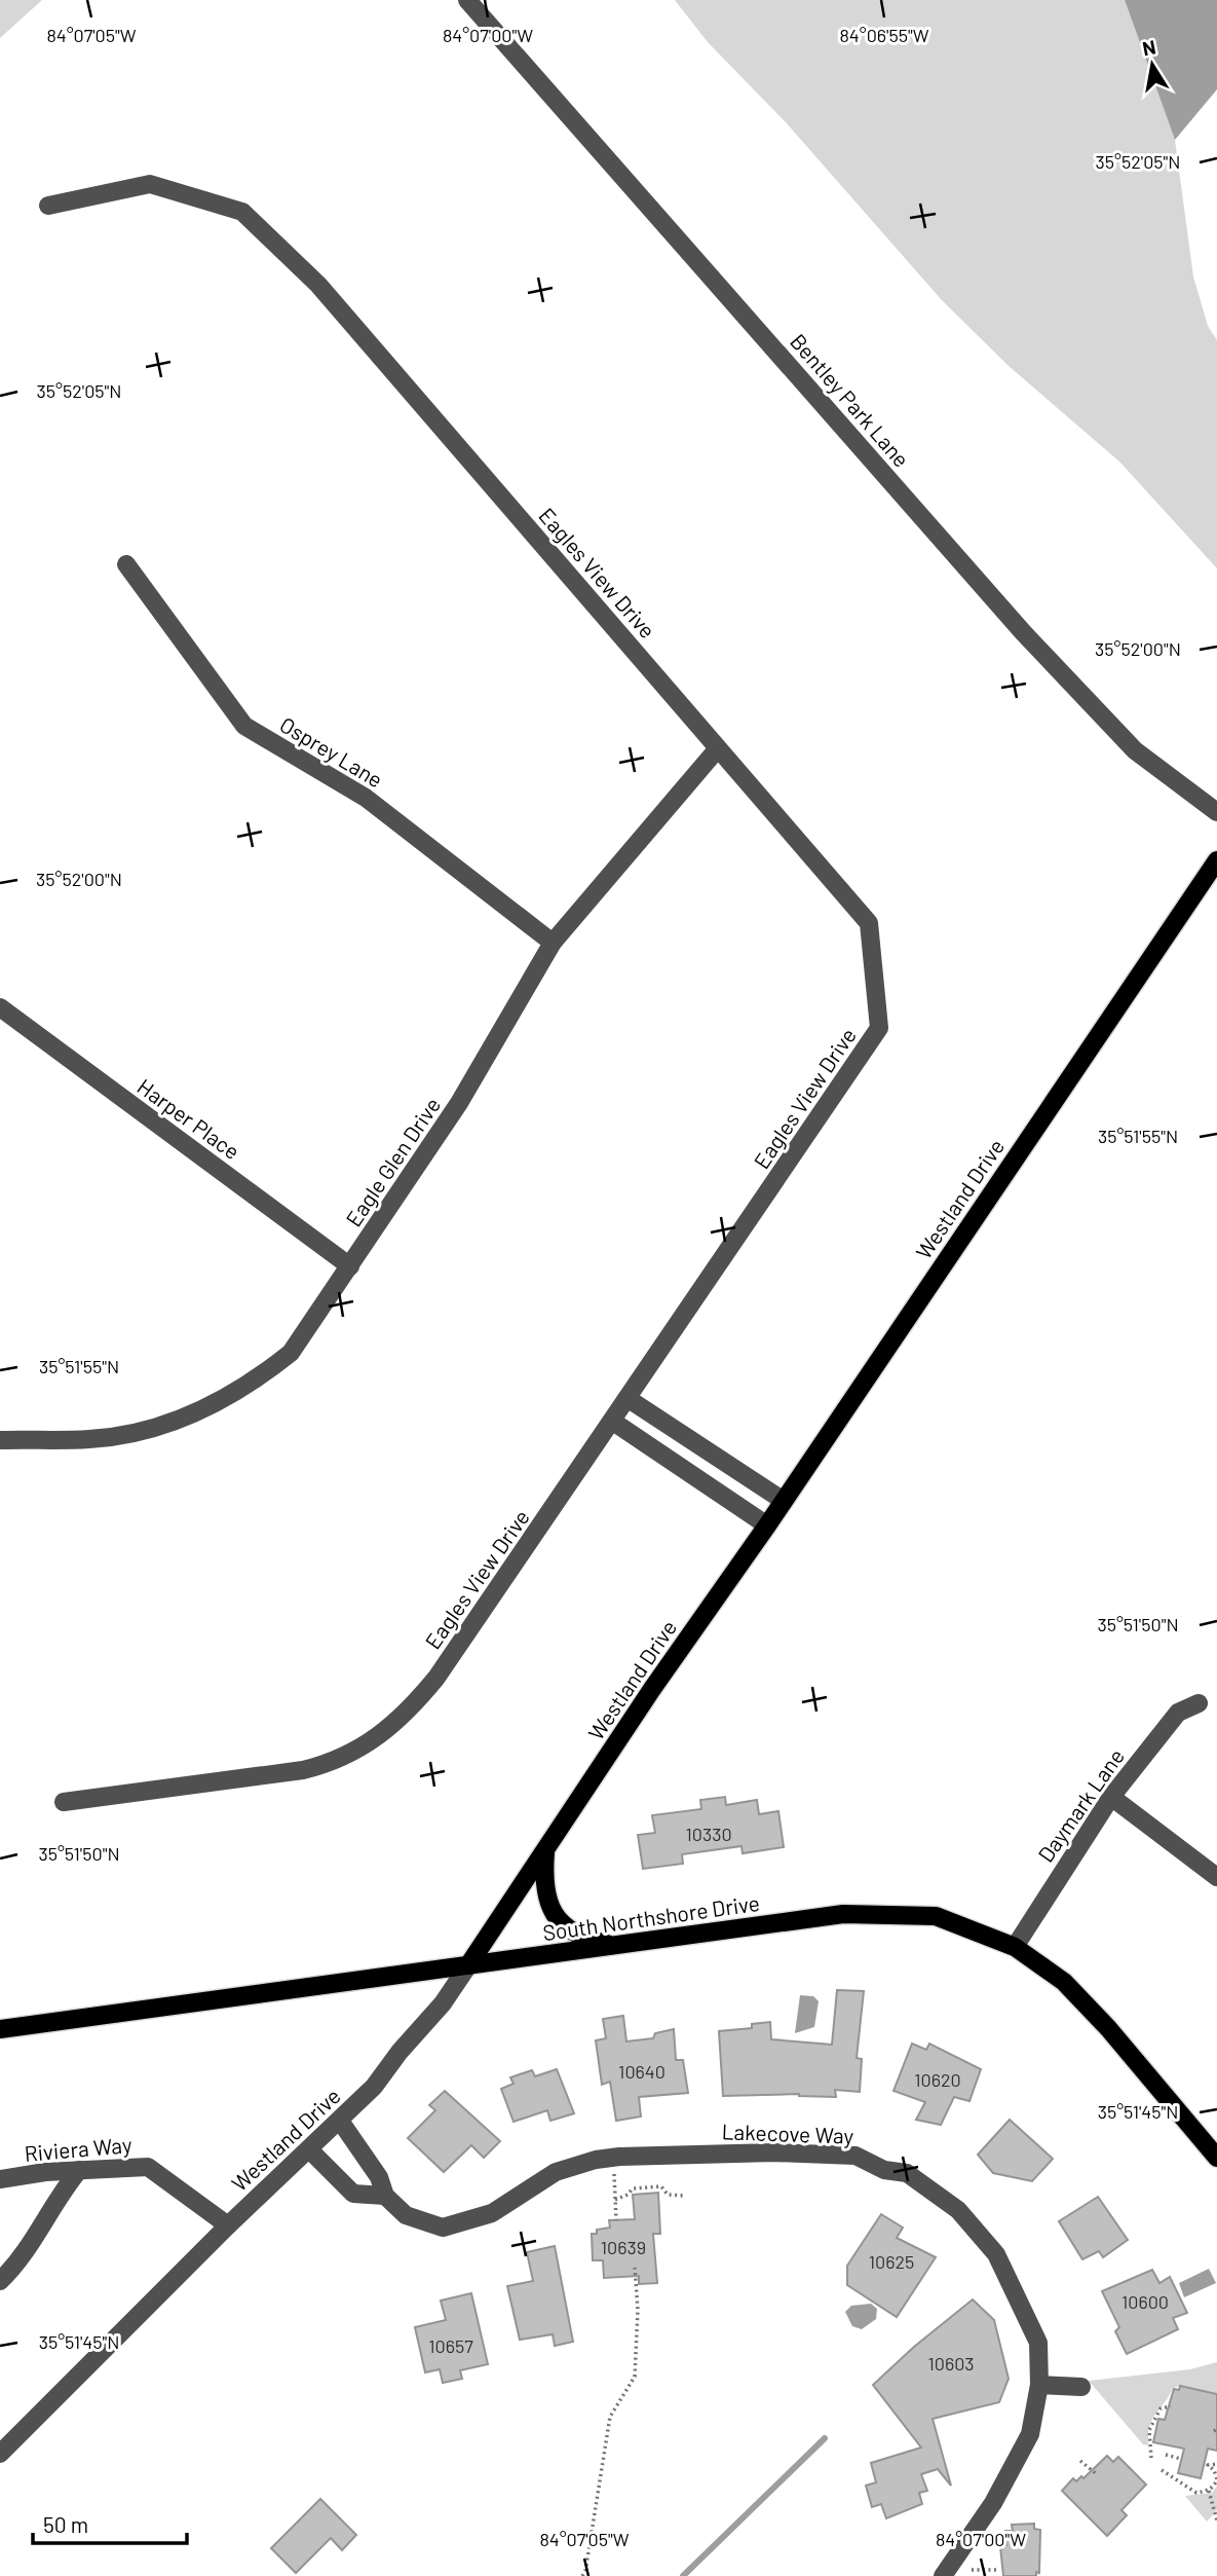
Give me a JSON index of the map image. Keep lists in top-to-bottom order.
{
  "streets": {
    "main road": ["Westland Drive", "South Northshore Drive"],
    "street": [
      "Bentley Park Lane",
      "Eagles View Drive",
      "Osprey Lane",
      "Harper Place",
      "Eagle Glen Drive",
      "Daymark Lane",
      "Lakecove Way",
      "Riviera Way"
    ]
  },
  "crossings": [
    ["Eagles View Drive", "Eagle Glen Drive"],
    ["Osprey Lane", "Eagle Glen Drive"],
    ["Harper Place", "Eagle Glen Drive"],
    ["Westland Drive", "South Northshore Drive"],
    ["Westland Drive", "Lakecove Way"],
    ["Westland Drive", "Riviera Way"],
    ["Daymark Lane", "South Northshore Drive"]
  ],
  "house_numbers": [
    "10330",
    "10640",
    "10620",
    "10639",
    "10625",
    "10600",
    "10657",
    "10603"
  ],
  "scale_bar": "50 m",
  "north": "top",
  "coordinates": [
    "84°07'05\"W",
    "84°07'00\"W",
    "84°06'55\"W",
    "35°52'05\"N",
    "35°52'00\"N",
    "35°51'55\"N",
    "35°51'50\"N",
    "35°51'45\"N"
  ]
}
